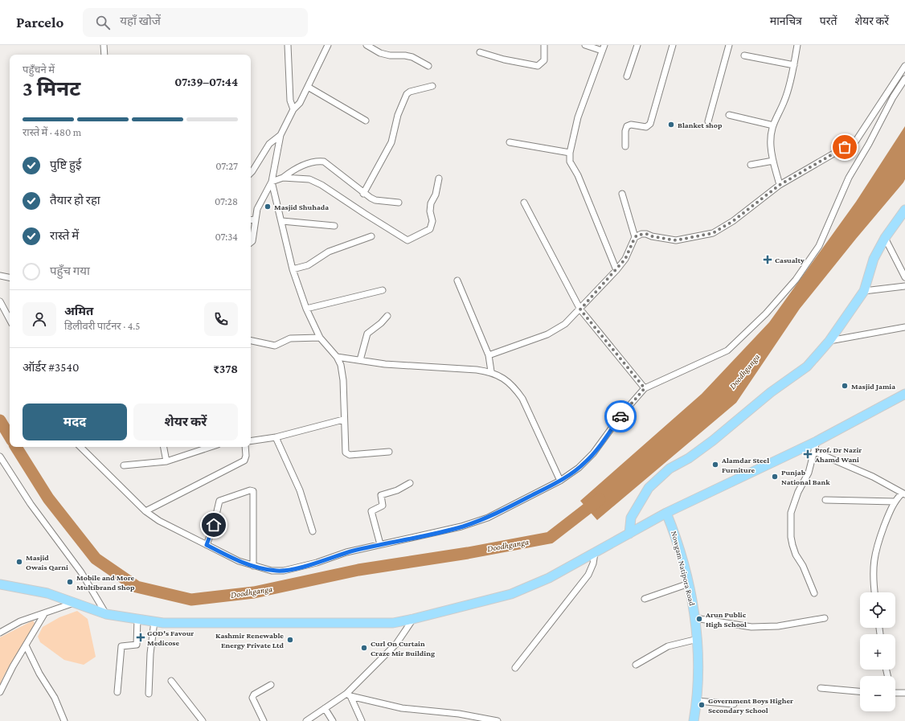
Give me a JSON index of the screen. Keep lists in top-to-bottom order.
{
  "streets": {
    "main road": ["Nowgam Natipora Road"]
  },
  "water": ["Doodhganga"],
  "places": {
    "other": [
      "Blanket shop",
      "Masjid Shuhada",
      "Masjid Jamia",
      "Alamdar Steel Furniture",
      "Punjab National Bank",
      "Masjid Owais Qarni",
      "Mobile and More Multibrand Shop",
      "Arun Public High School",
      "Kashmir Renewable Energy Private Ltd",
      "Curl On Curtain Craze Mir Building",
      "Government Boys Higher Secondary School"
    ],
    "health": ["Casualty", "Prof. Dr Nazir Ahamd Wani", "GOD's Favour Medicose"]
  },
  "page": {
    "header": "Parcelo",
    "search": "यहाँ खोजें",
    "nav": ["मानचित्र", "परतें", "शेयर करें"],
    "heading": ["3 मिनट", "पहुँचने में", "07:39–07:44"],
    "panel": [
      "अमित",
      "डिलीवरी पार्टनर · 4.5",
      "ऑर्डर #3540",
      "₹378"
    ],
    "bar": "रास्ते में · 480 m",
    "list": [
      ["पुष्टि हुई", "07:27"],
      ["तैयार हो रहा", "07:28"],
      ["रास्ते में", "07:34"],
      "पहुँच गया"
    ],
    "buttons": ["मदद", "शेयर करें"],
    "map_buttons": ["+", "−"]
  }
}
